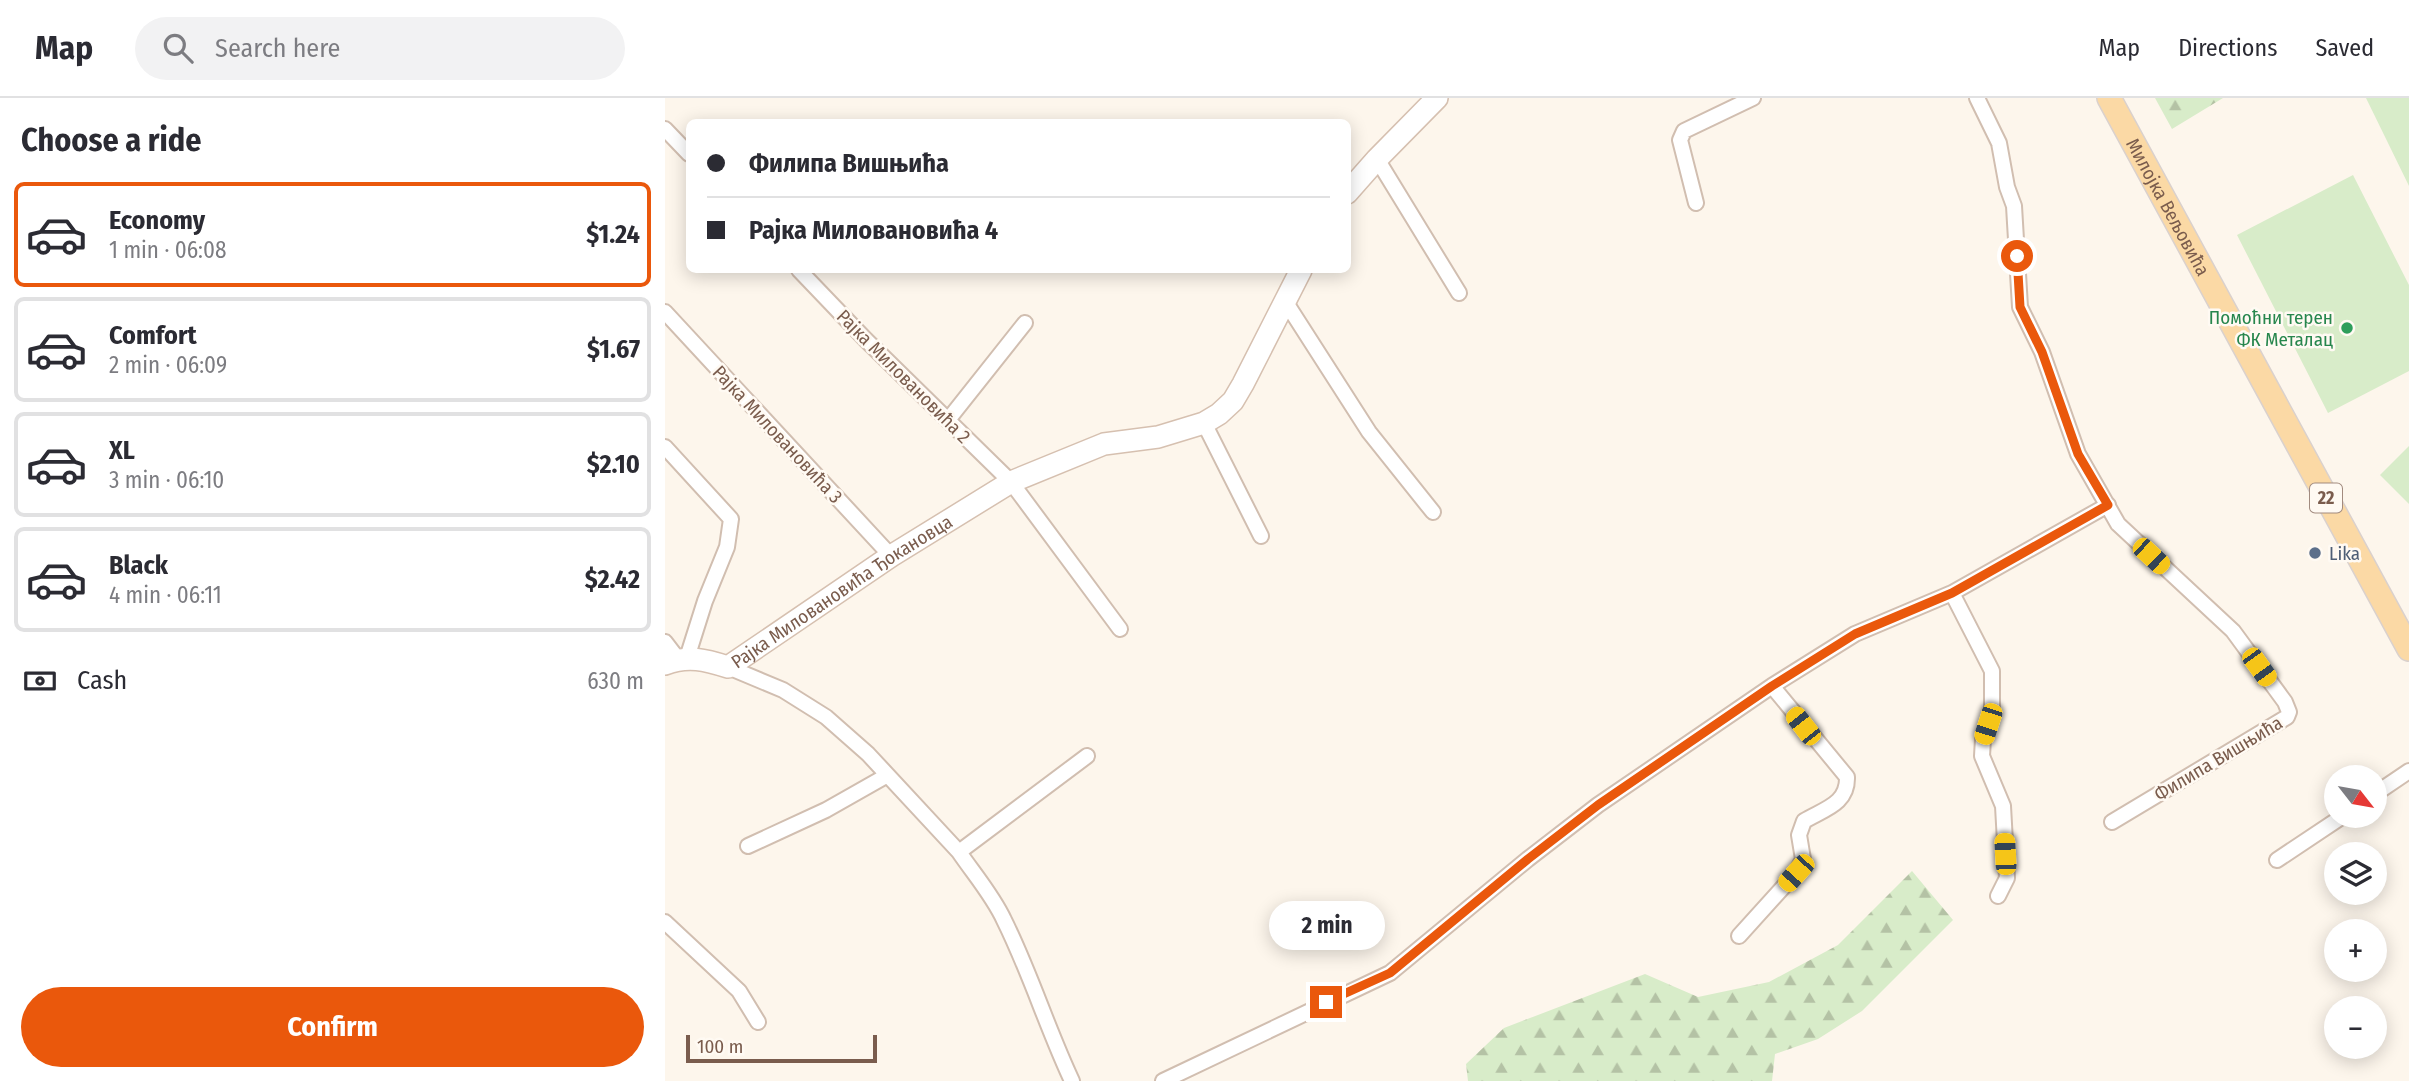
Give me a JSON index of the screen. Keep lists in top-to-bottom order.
{
  "streets": {
    "main road": ["Милојка Вељовића", "22"],
    "street": [
      "Рајка Миловановића 2",
      "Рајка Миловановића 3",
      "Рајка Миловановића Ђокановца",
      "Филипа Вишњића"
    ]
  },
  "crossings": [
    ["Рајка Миловановића 2", "Рајка Миловановића Ђокановца"],
    ["Рајка Миловановића 3", "Рајка Миловановића Ђокановца"]
  ],
  "places": ["Помоћни терен ФК Металац", "Lika"],
  "scale_bar": "100 m",
  "north": "bottom right",
  "page": {
    "header": "Map",
    "search": "Search here",
    "nav": ["Map", "Directions", "Saved"],
    "heading": "Choose a ride",
    "banner": ["Филипа Вишњића", "Рајка Миловановића 4"],
    "list": [
      {
        "name": "Economy",
        "note": "1 min · 06:08",
        "value": "$1.24"
      },
      {
        "name": "Comfort",
        "note": "2 min · 06:09",
        "value": "$1.67"
      },
      {
        "name": "XL",
        "note": "3 min · 06:10",
        "value": "$2.10"
      },
      {
        "name": "Black",
        "note": "4 min · 06:11",
        "value": "$2.42"
      }
    ],
    "pay": ["Cash", "630 m"],
    "map_buttons": ["+", "−"],
    "bubble": "2 min",
    "buttons": "Confirm",
    "scale": "100 m"
  }
}
